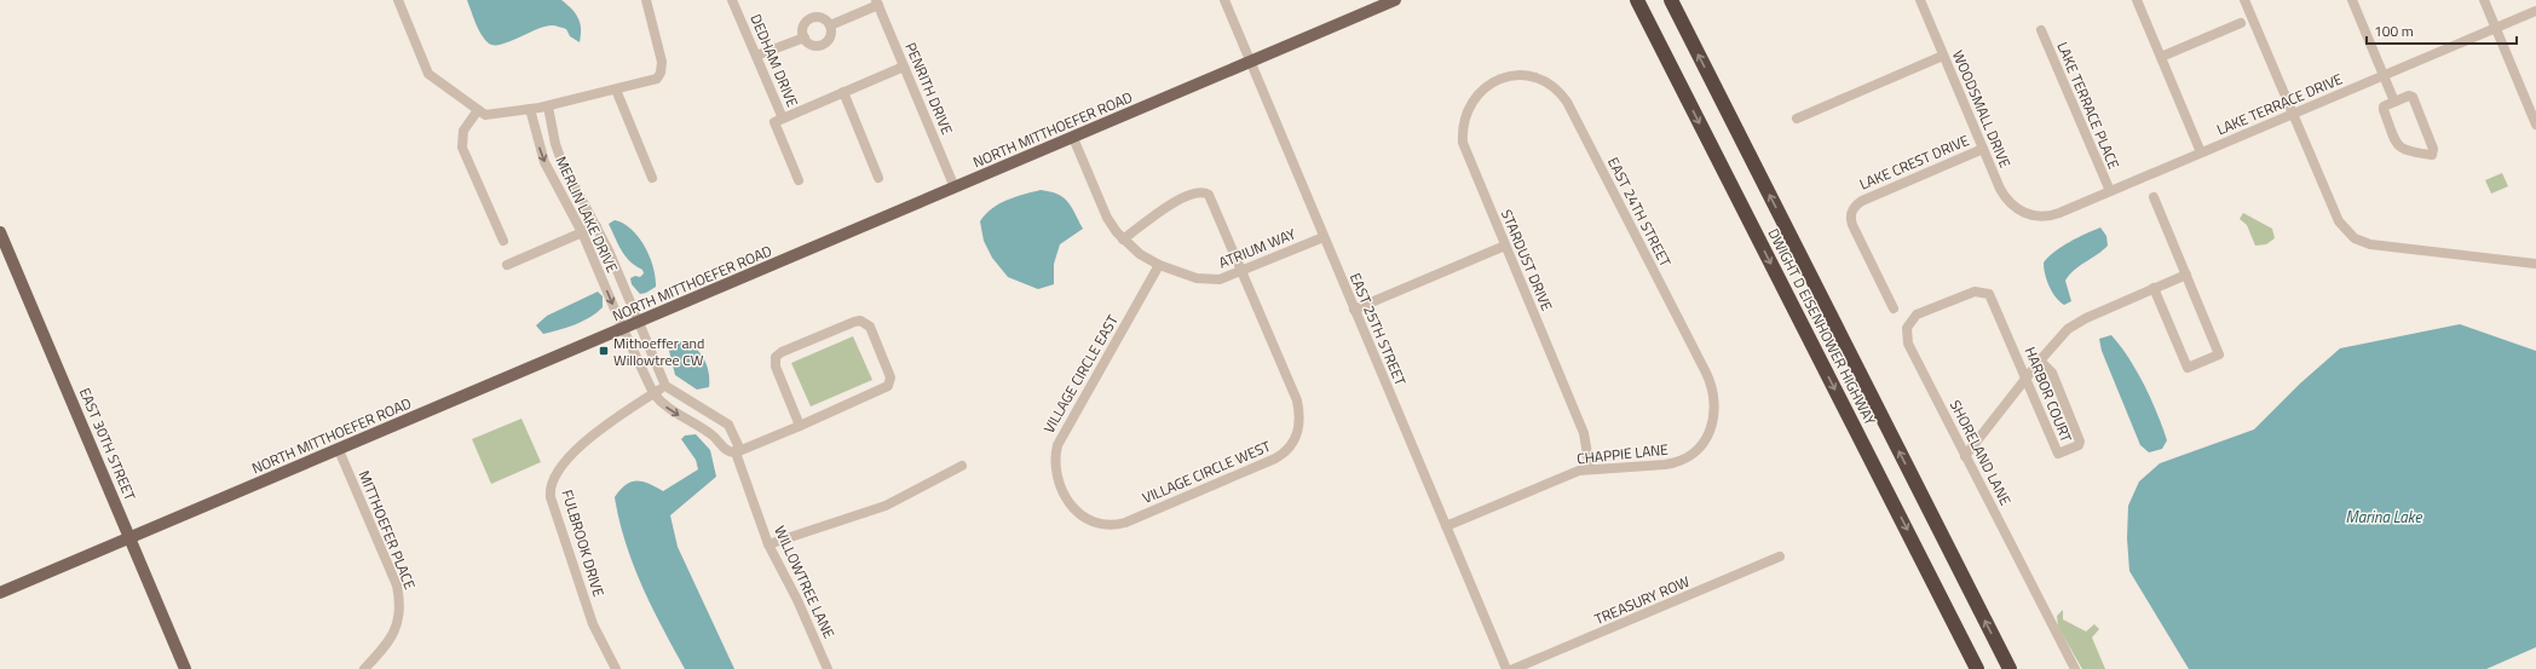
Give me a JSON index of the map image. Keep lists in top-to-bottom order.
{
  "streets": {
    "highway": ["DWIGHT D EISENHOWER HIGHWAY"],
    "main road": ["NORTH MITTHOEFER ROAD", "EAST 30TH STREET"],
    "street": [
      "DEDHAM DRIVE",
      "PENRITH DRIVE",
      "LAKE TERRACE DRIVE",
      "LAKE TERRACE PLACE",
      "WOODSMALL DRIVE",
      "LAKE CREST DRIVE",
      "EAST 24TH STREET",
      "MERLIN LAKE DRIVE",
      "ATRIUM WAY",
      "STARDUST DRIVE",
      "EAST 25TH STREET",
      "VILLAGE CIRCLE EAST",
      "HARBOR COURT",
      "SHORELAND LANE",
      "CHAPPIE LANE",
      "VILLAGE CIRCLE WEST",
      "MITTHOEFER PLACE",
      "FULBROOK DRIVE",
      "WILLOWTREE LANE",
      "TREASURY ROW"
    ]
  },
  "crossings": [
    ["PENRITH DRIVE", "NORTH MITTHOEFER ROAD"],
    ["LAKE TERRACE DRIVE", "LAKE TERRACE PLACE"],
    ["LAKE TERRACE DRIVE", "WOODSMALL DRIVE"],
    ["WOODSMALL DRIVE", "LAKE CREST DRIVE"],
    ["NORTH MITTHOEFER ROAD", "MERLIN LAKE DRIVE"],
    ["NORTH MITTHOEFER ROAD", "ATRIUM WAY"],
    ["NORTH MITTHOEFER ROAD", "EAST 25TH STREET"],
    ["NORTH MITTHOEFER ROAD", "EAST 30TH STREET"],
    ["NORTH MITTHOEFER ROAD", "MITTHOEFER PLACE"],
    ["EAST 24TH STREET", "STARDUST DRIVE"],
    ["EAST 24TH STREET", "CHAPPIE LANE"],
    ["ATRIUM WAY", "EAST 25TH STREET"],
    ["ATRIUM WAY", "VILLAGE CIRCLE EAST"],
    ["ATRIUM WAY", "VILLAGE CIRCLE WEST"],
    ["STARDUST DRIVE", "CHAPPIE LANE"],
    ["EAST 25TH STREET", "CHAPPIE LANE"],
    ["VILLAGE CIRCLE EAST", "VILLAGE CIRCLE WEST"],
    ["HARBOR COURT", "SHORELAND LANE"],
    ["FULBROOK DRIVE", "WILLOWTREE LANE"]
  ],
  "water": ["Marina Lake"],
  "places": {
    "transit": ["Mithoeffer and Willowtree CW"]
  },
  "scale_bar": "100 m"
}
